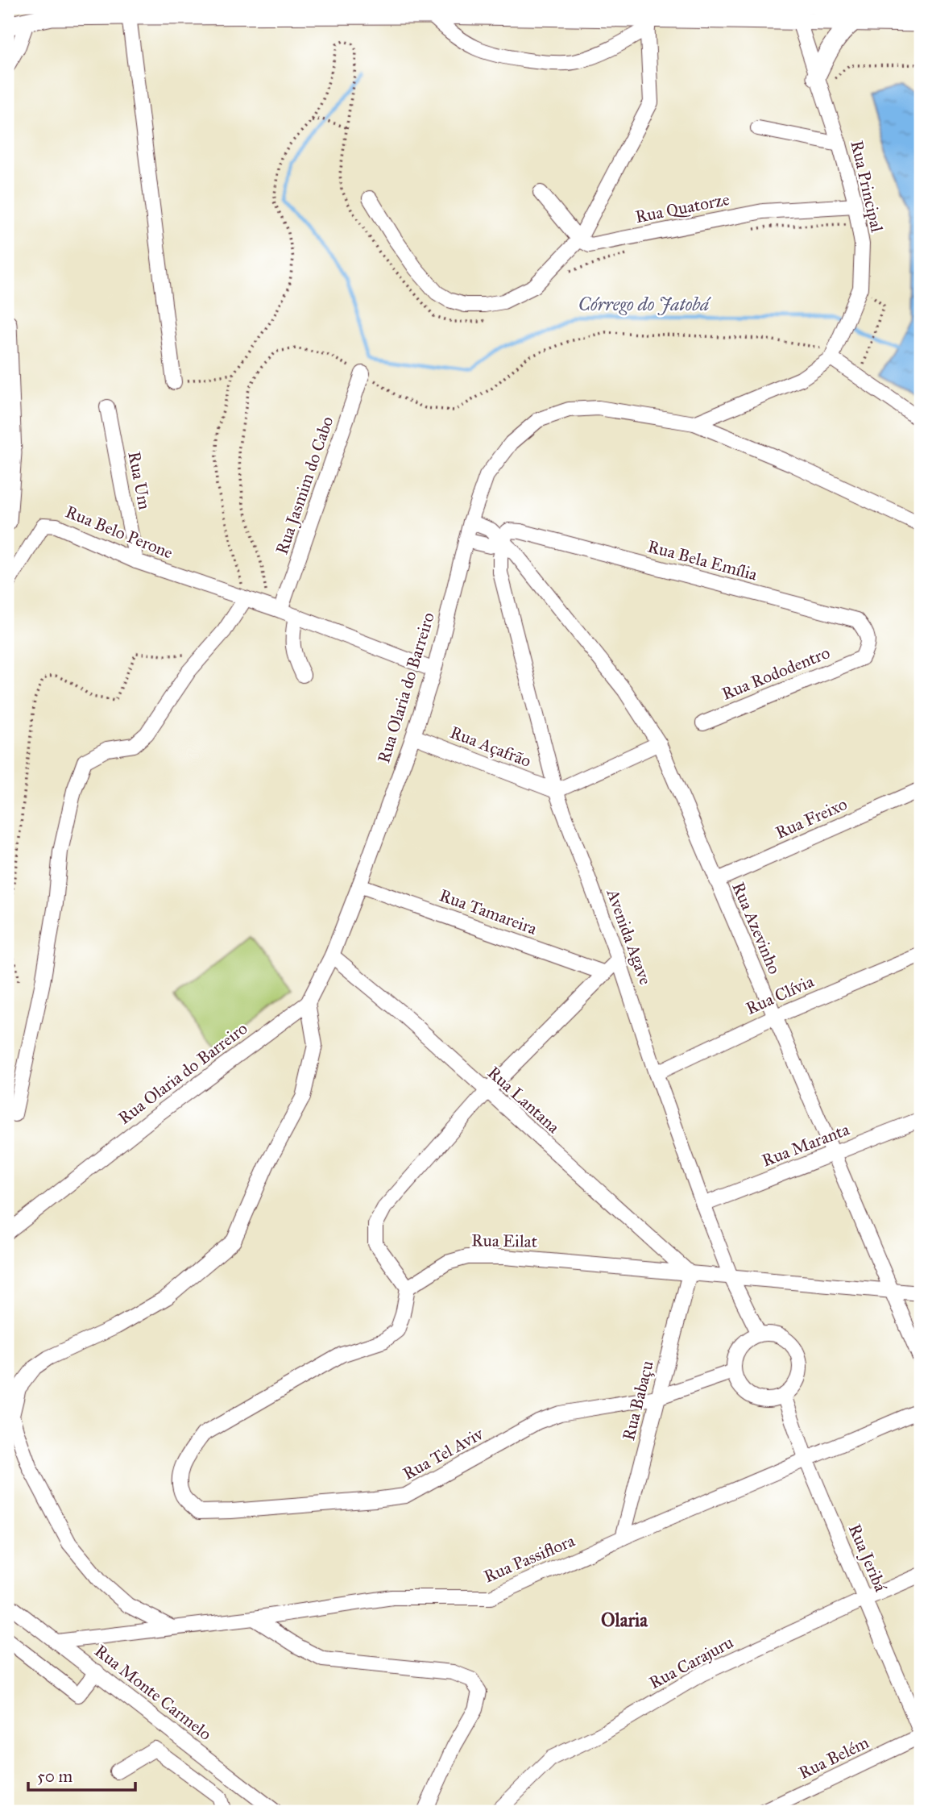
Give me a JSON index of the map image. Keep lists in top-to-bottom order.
{
  "streets": {
    "street": [
      "Rua Principal",
      "Rua Quatorze",
      "Rua Um",
      "Rua Jasmim do Cabo",
      "Rua Belo Perone",
      "Rua Bela Emília",
      "Rua Rododentro",
      "Rua Olaria do Barreiro",
      "Rua Açafrão",
      "Rua Freixo",
      "Rua Tamareira",
      "Rua Azevinho",
      "Avenida Agave",
      "Rua Clívia",
      "Rua Lantana",
      "Rua Maranta",
      "Rua Eilat",
      "Rua Babaçu",
      "Rua Tel Aviv",
      "Rua Jeribá",
      "Rua Passiflora",
      "Rua Carajuru",
      "Rua Monte Carmelo",
      "Rua Belém"
    ]
  },
  "crossings": [
    ["Rua Principal", "Rua Quatorze"],
    ["Rua Um", "Rua Belo Perone"],
    ["Rua Jasmim do Cabo", "Rua Belo Perone"],
    ["Rua Belo Perone", "Rua Olaria do Barreiro"],
    ["Rua Bela Emília", "Rua Rododentro"],
    ["Rua Bela Emília", "Rua Azevinho"],
    ["Rua Bela Emília", "Avenida Agave"],
    ["Rua Olaria do Barreiro", "Rua Açafrão"],
    ["Rua Olaria do Barreiro", "Rua Tamareira"],
    ["Rua Olaria do Barreiro", "Rua Azevinho"],
    ["Rua Olaria do Barreiro", "Rua Lantana"],
    ["Rua Açafrão", "Avenida Agave"],
    ["Rua Freixo", "Rua Azevinho"],
    ["Rua Azevinho", "Avenida Agave"],
    ["Rua Azevinho", "Rua Clívia"],
    ["Rua Azevinho", "Rua Maranta"],
    ["Rua Azevinho", "Rua Eilat"],
    ["Avenida Agave", "Rua Clívia"],
    ["Avenida Agave", "Rua Maranta"],
    ["Avenida Agave", "Rua Eilat"],
    ["Avenida Agave", "Rua Tel Aviv"],
    ["Avenida Agave", "Rua Jeribá"],
    ["Rua Lantana", "Rua Eilat"],
    ["Rua Lantana", "Rua Babaçu"],
    ["Rua Eilat", "Rua Babaçu"],
    ["Rua Eilat", "Rua Tel Aviv"],
    ["Rua Babaçu", "Rua Tel Aviv"],
    ["Rua Babaçu", "Rua Passiflora"],
    ["Rua Tel Aviv", "Rua Jeribá"],
    ["Rua Jeribá", "Rua Passiflora"],
    ["Rua Jeribá", "Rua Carajuru"],
    ["Rua Jeribá", "Rua Belém"],
    ["Rua Passiflora", "Rua Monte Carmelo"]
  ],
  "districts": ["Olaria"],
  "water": ["Córrego do Jatobá"],
  "scale_bar": "50 m"
}
